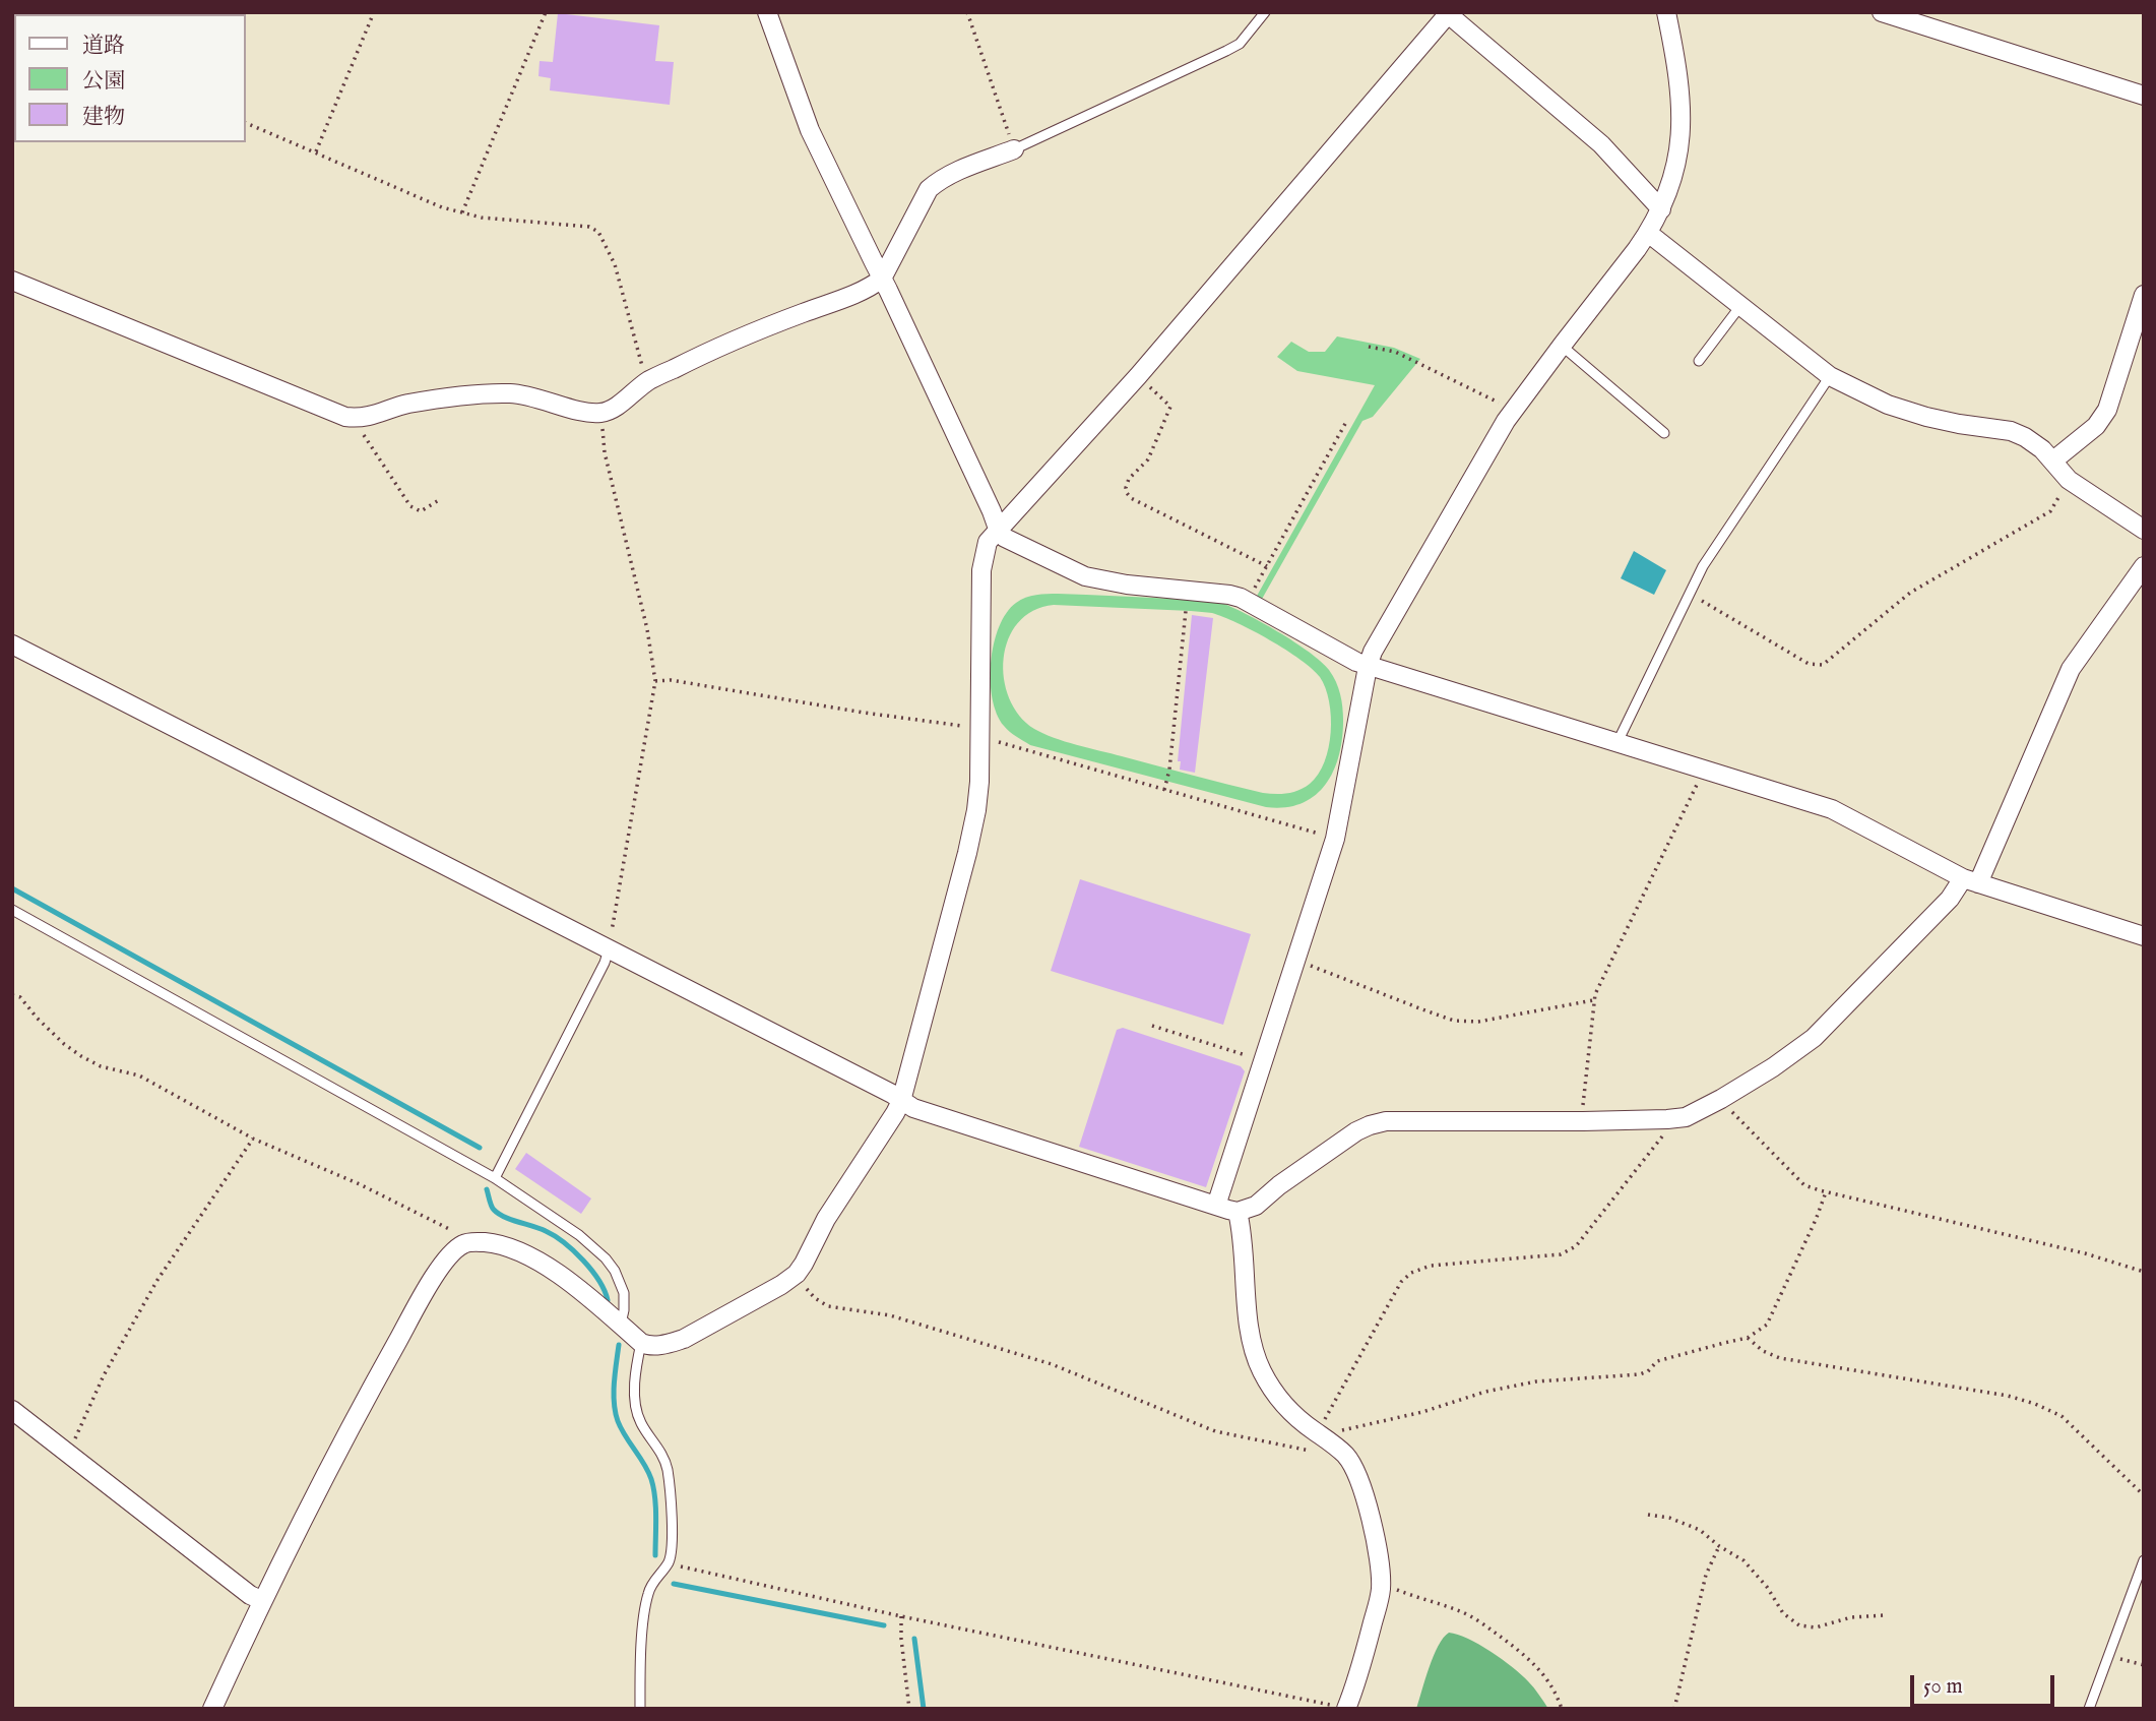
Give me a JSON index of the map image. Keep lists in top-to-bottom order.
{
  "legend": ["道路", "公園", "建物"],
  "scale_bar": "50 m"
}
